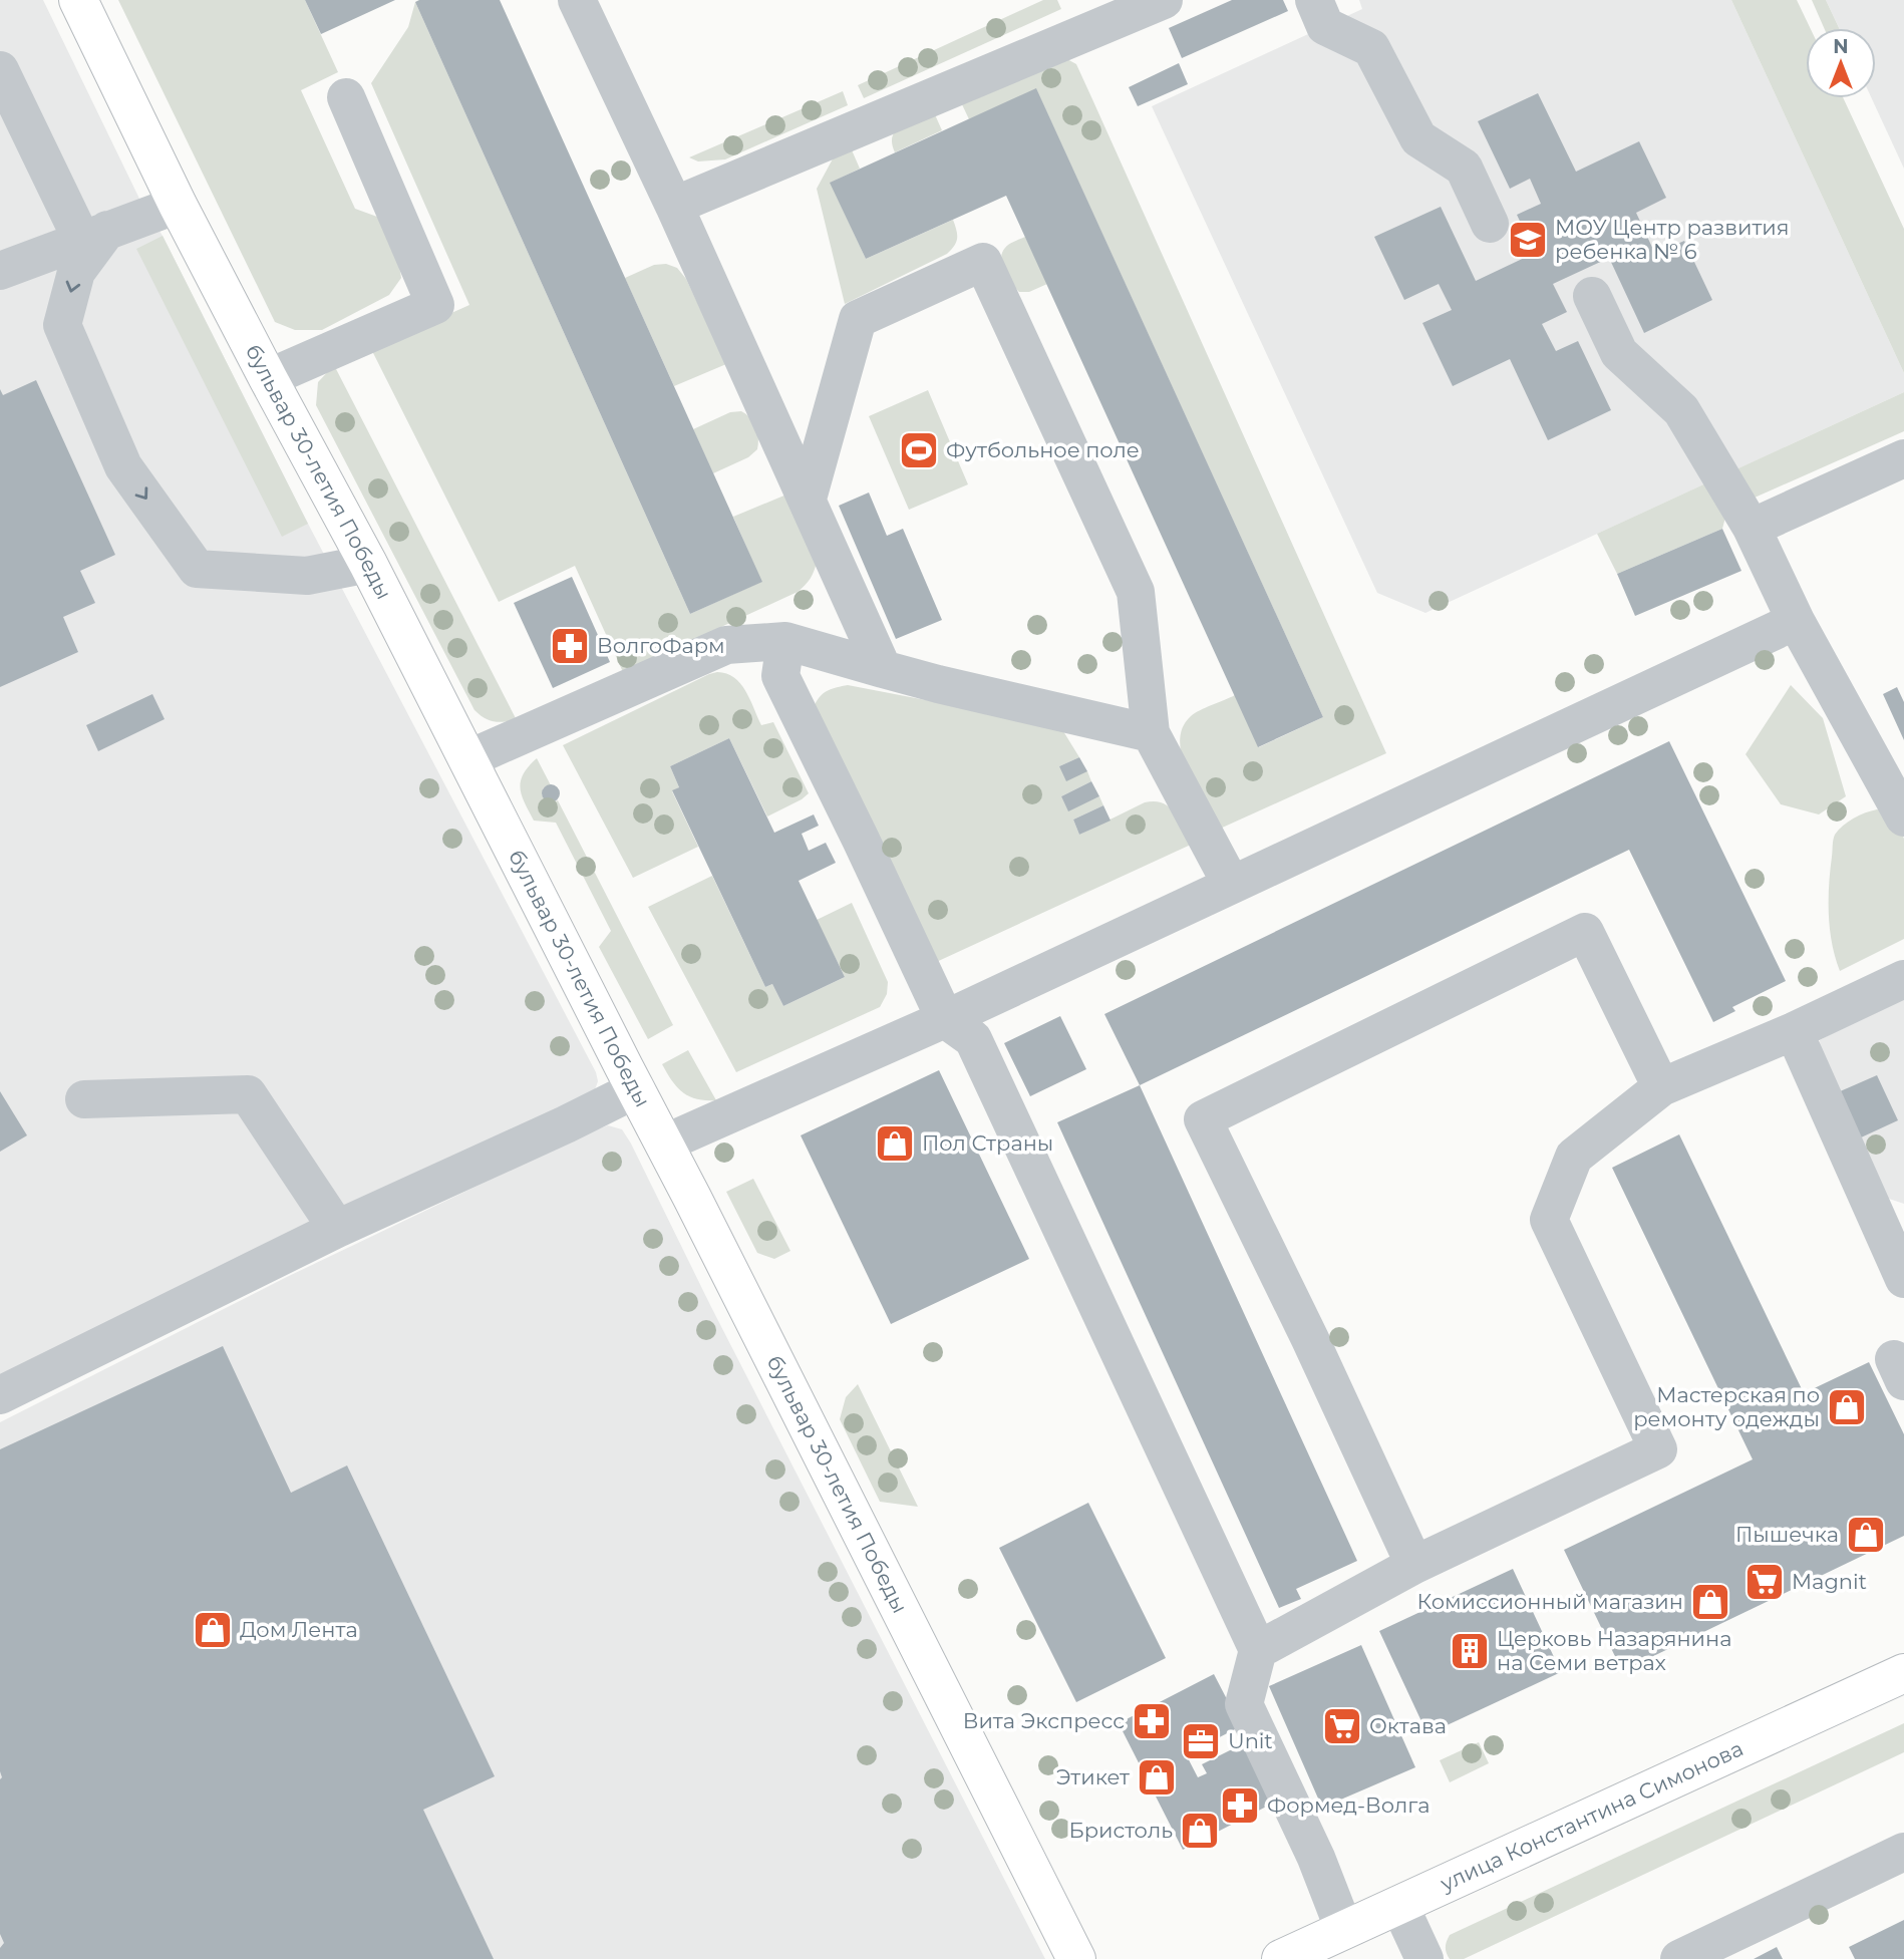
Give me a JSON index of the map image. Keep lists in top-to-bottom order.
{
  "streets": {
    "main road": ["бульвар 30-летия Победы", "улица Константина Симонова"]
  },
  "places": {
    "school or university": ["МОУ Центр развития ребенка № 6"],
    "sports": ["Футбольное поле"],
    "pharmacy": ["ВолгоФарм", "Вита Экспресс", "Формед-Волга"],
    "shop": [
      "Пол Страны",
      "Мастерская по ремонту одежды",
      "Пышечка",
      "Комиссионный магазин",
      "Дом Лента",
      "Этикет",
      "Бристоль"
    ],
    "supermarket": ["Magnit", "Октава"],
    "building": ["Церковь Назарянина на Семи ветрах"],
    "office": ["Unit"]
  },
  "north": "top"
}
